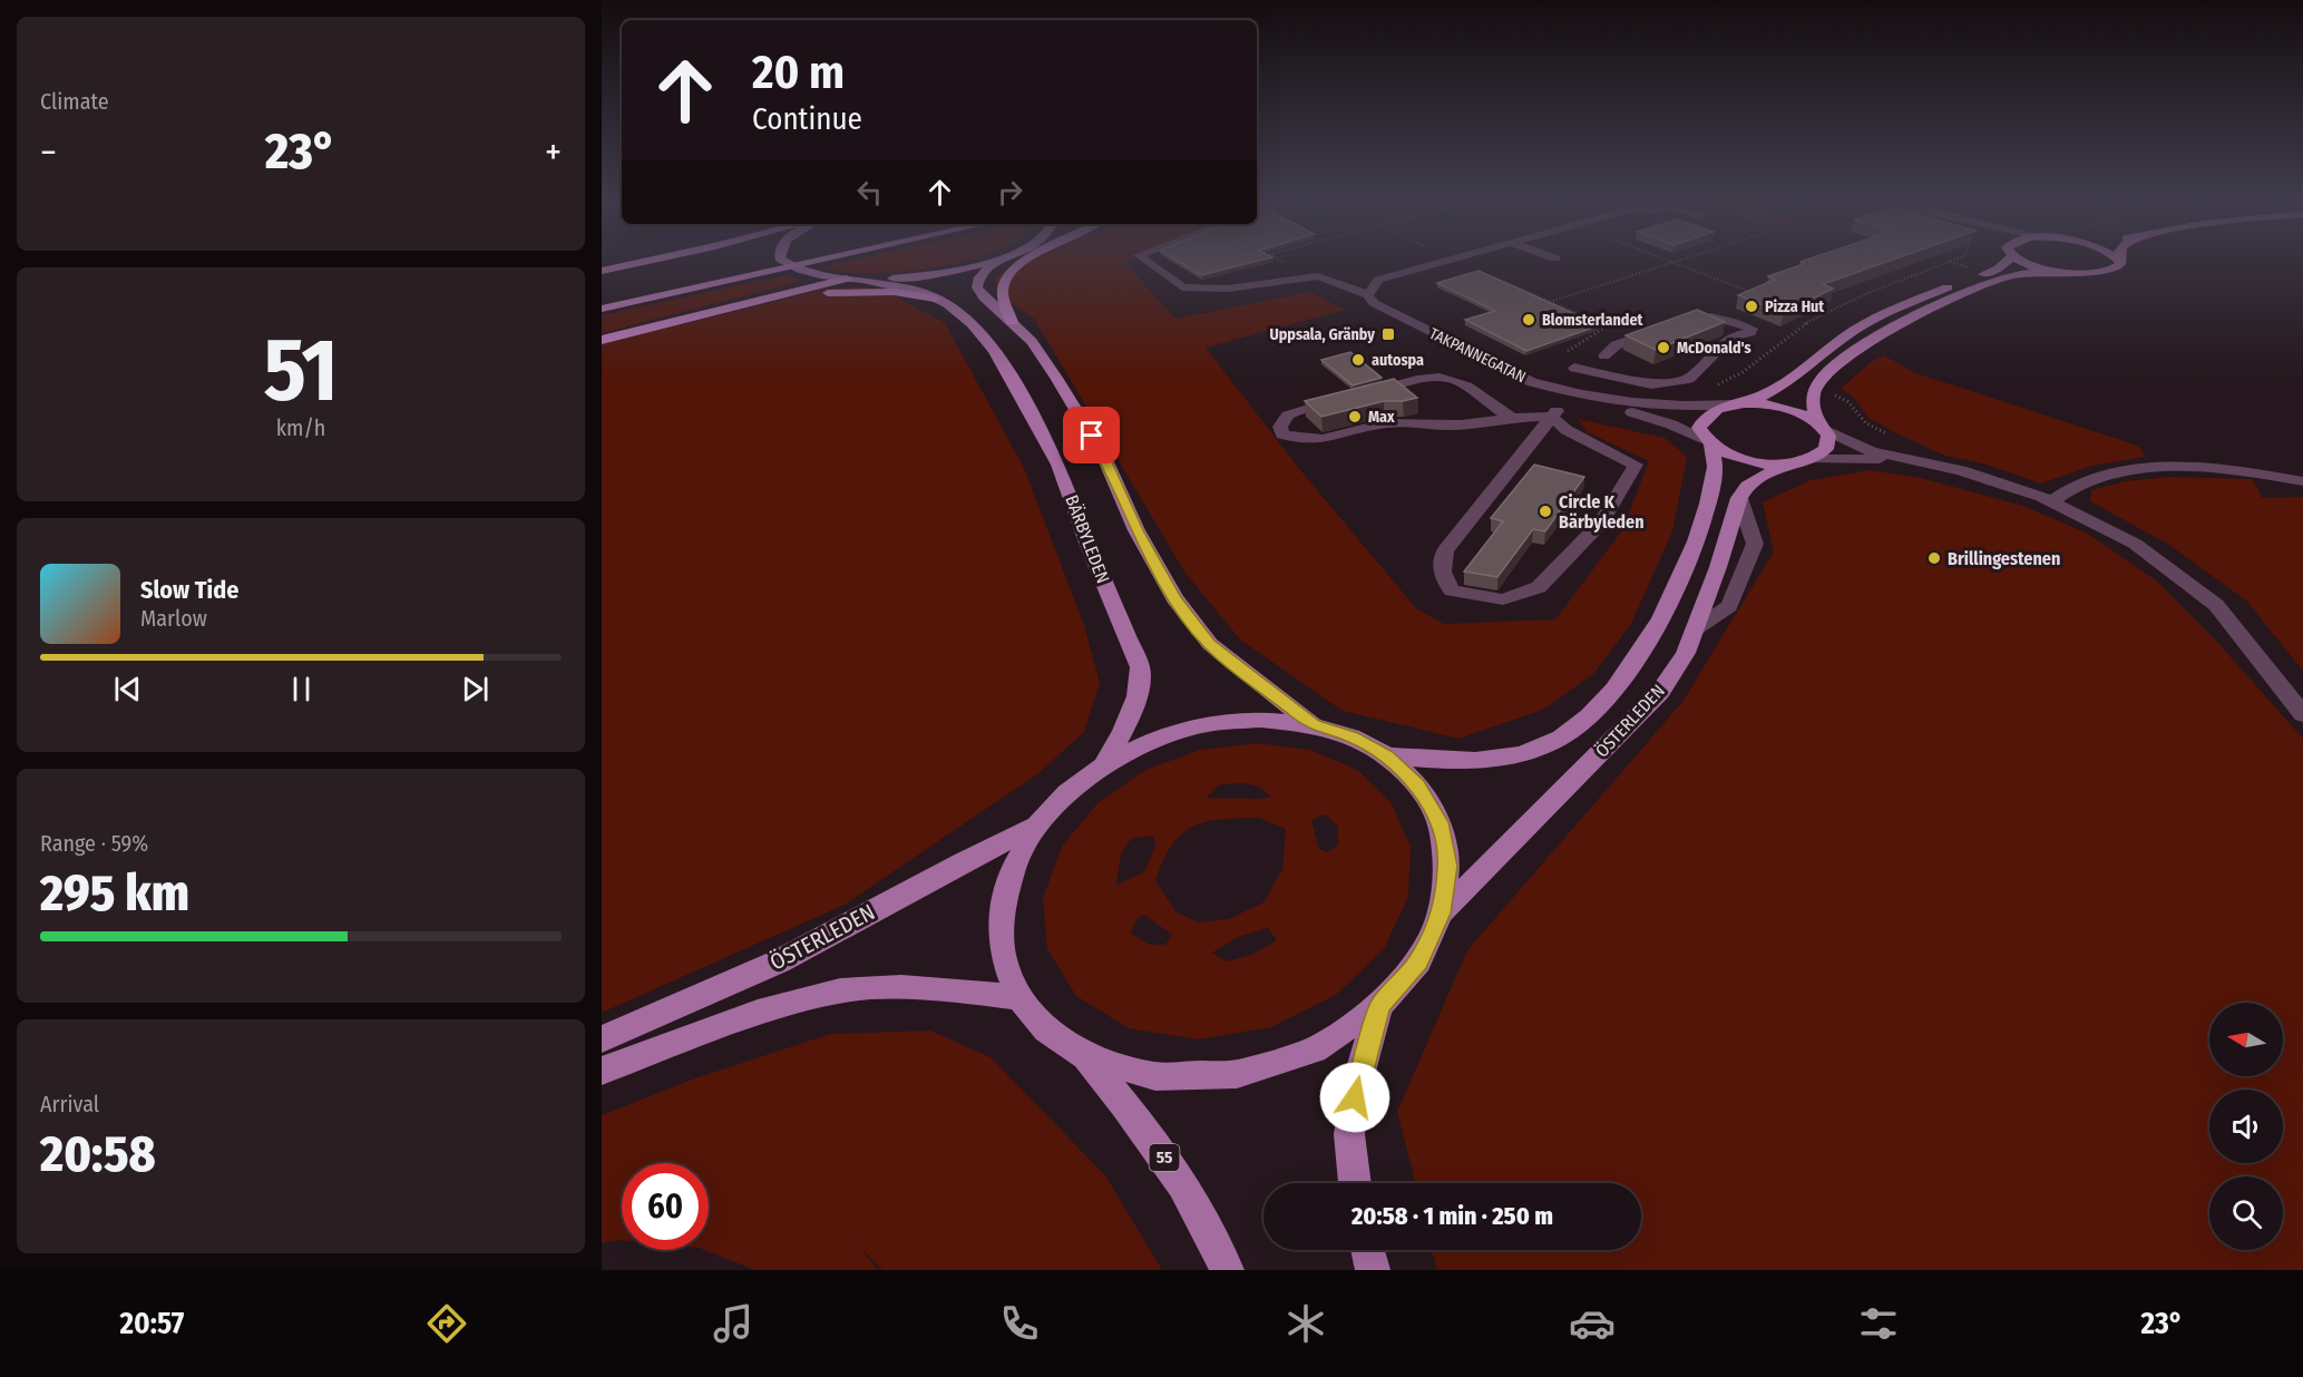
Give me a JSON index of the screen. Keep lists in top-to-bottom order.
{
  "streets": {
    "main road": ["BÄRBYLEDEN", "ÖSTERLEDEN", "55"],
    "street": ["TAKPANNEGATAN"]
  },
  "crossings": [
    ["TAKPANNEGATAN", "ÖSTERLEDEN"]
  ],
  "places": {
    "other": [
      "Pizza Hut",
      "Blomsterlandet",
      "McDonald's",
      "autospa",
      "Max",
      "Circle K Bärbyleden",
      "Brillingestenen"
    ],
    "transit": ["Uppsala, Gränby"]
  },
  "north": "left",
  "page": {
    "tile": [
      "Climate",
      ["51", "km/h"],
      ["Range · 59%", "295 km"],
      ["Arrival", "20:58"]
    ],
    "turn": ["20 m", "Continue"],
    "heat": ["−", "23°", "+"],
    "song": ["Slow Tide", "Marlow"],
    "limit": "60",
    "trip": "20:58 · 1 min · 250 m",
    "tabs": ["20:57", "23°"]
  }
}
